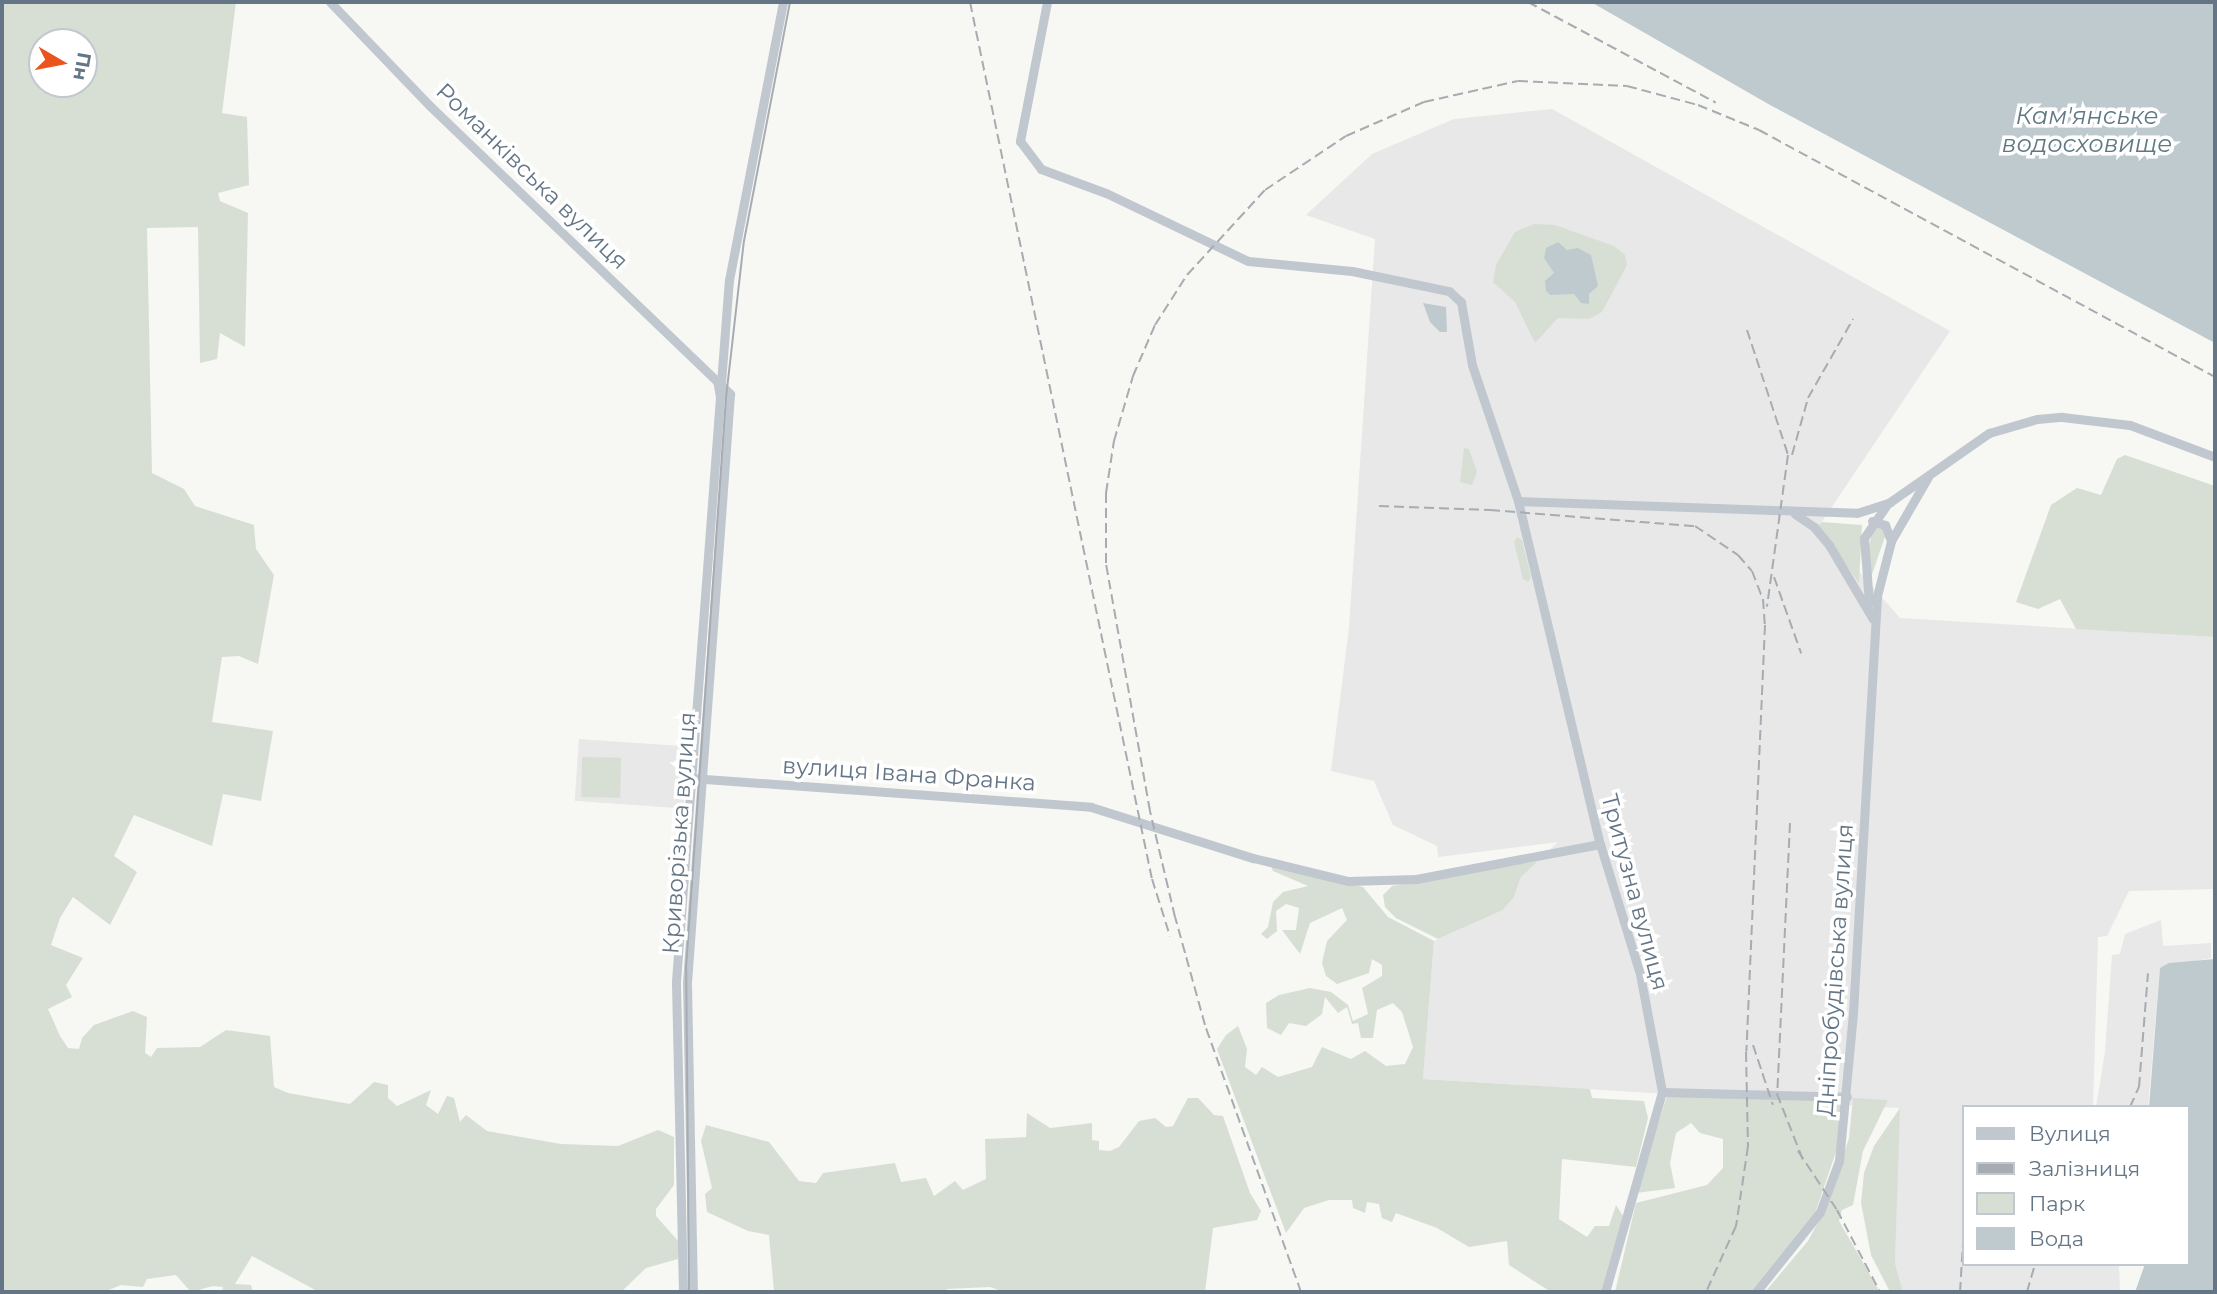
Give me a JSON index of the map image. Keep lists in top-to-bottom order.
{
  "streets": {
    "main road": [
      "Романківська вулиця",
      "вулиця Івана Франка",
      "Криворізька вулиця",
      "Тритузна вулиця",
      "Дніпробудівська вулиця"
    ]
  },
  "crossings": [
    ["Романківська вулиця", "Криворізька вулиця"],
    ["вулиця Івана Франка", "Криворізька вулиця"],
    ["вулиця Івана Франка", "Тритузна вулиця"]
  ],
  "water": ["Кам'янське водосховище"],
  "legend": [
    "Вулиця",
    "Залізниця",
    "Парк",
    "Вода"
  ],
  "north": "right"
}
